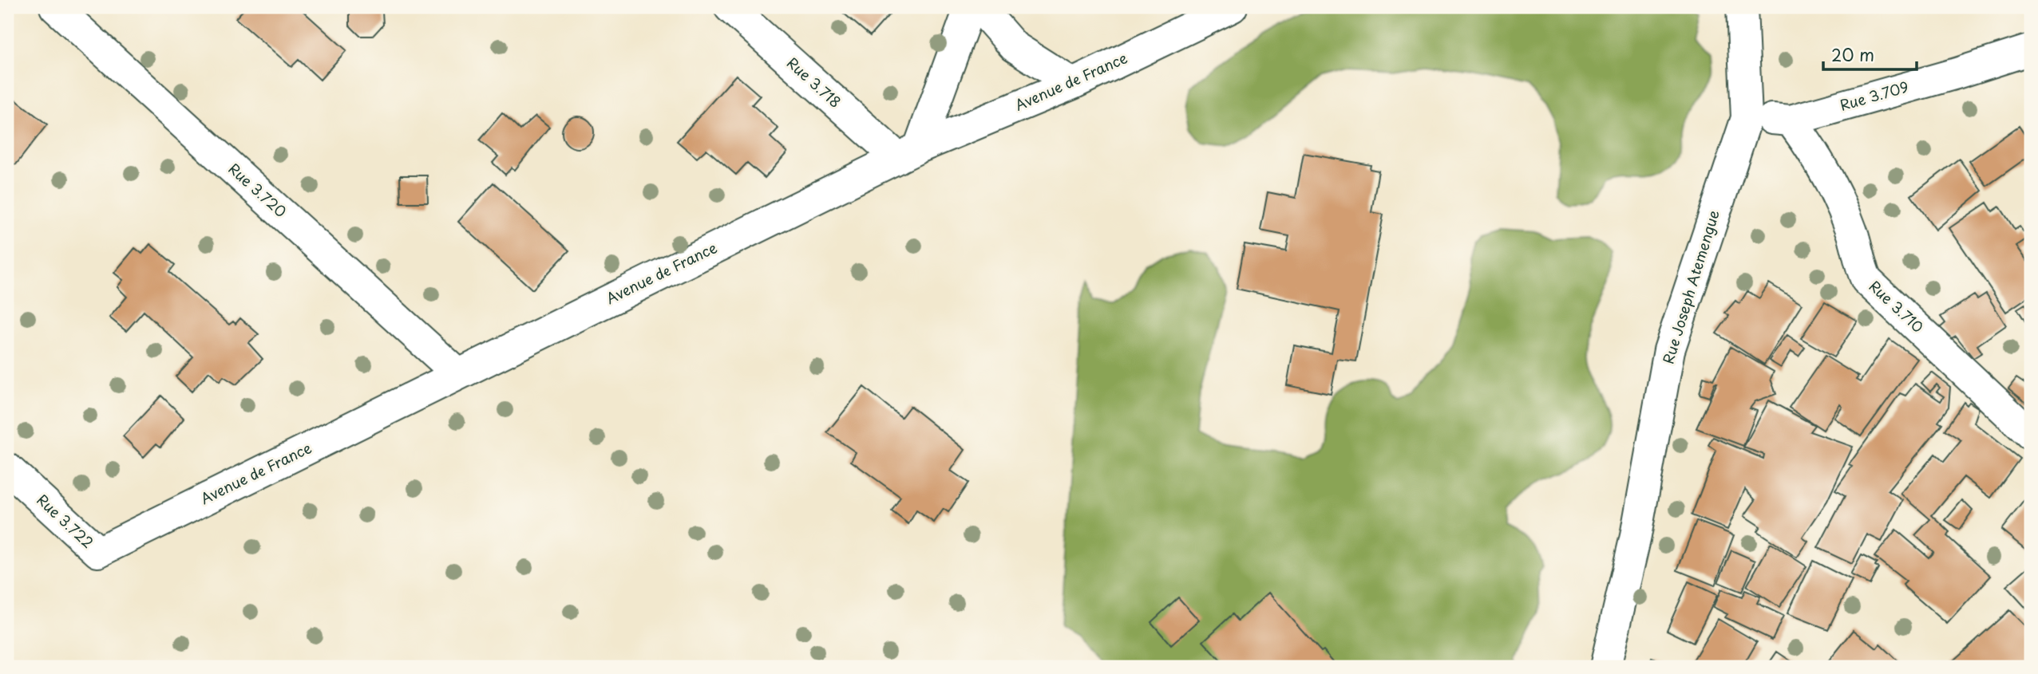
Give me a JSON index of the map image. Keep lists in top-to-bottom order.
{
  "streets": {
    "street": [
      "Avenue de France",
      "Rue 3.718",
      "Rue 3.709",
      "Rue 3.720",
      "Rue Joseph Atemengue",
      "Rue 3.710",
      "Rue 3.722"
    ]
  },
  "crossings": [
    ["Avenue de France", "Rue 3.718"],
    ["Avenue de France", "Rue 3.720"],
    ["Avenue de France", "Rue 3.722"],
    ["Rue 3.709", "Rue Joseph Atemengue"],
    ["Rue 3.709", "Rue 3.710"]
  ],
  "scale_bar": "20 m"
}
